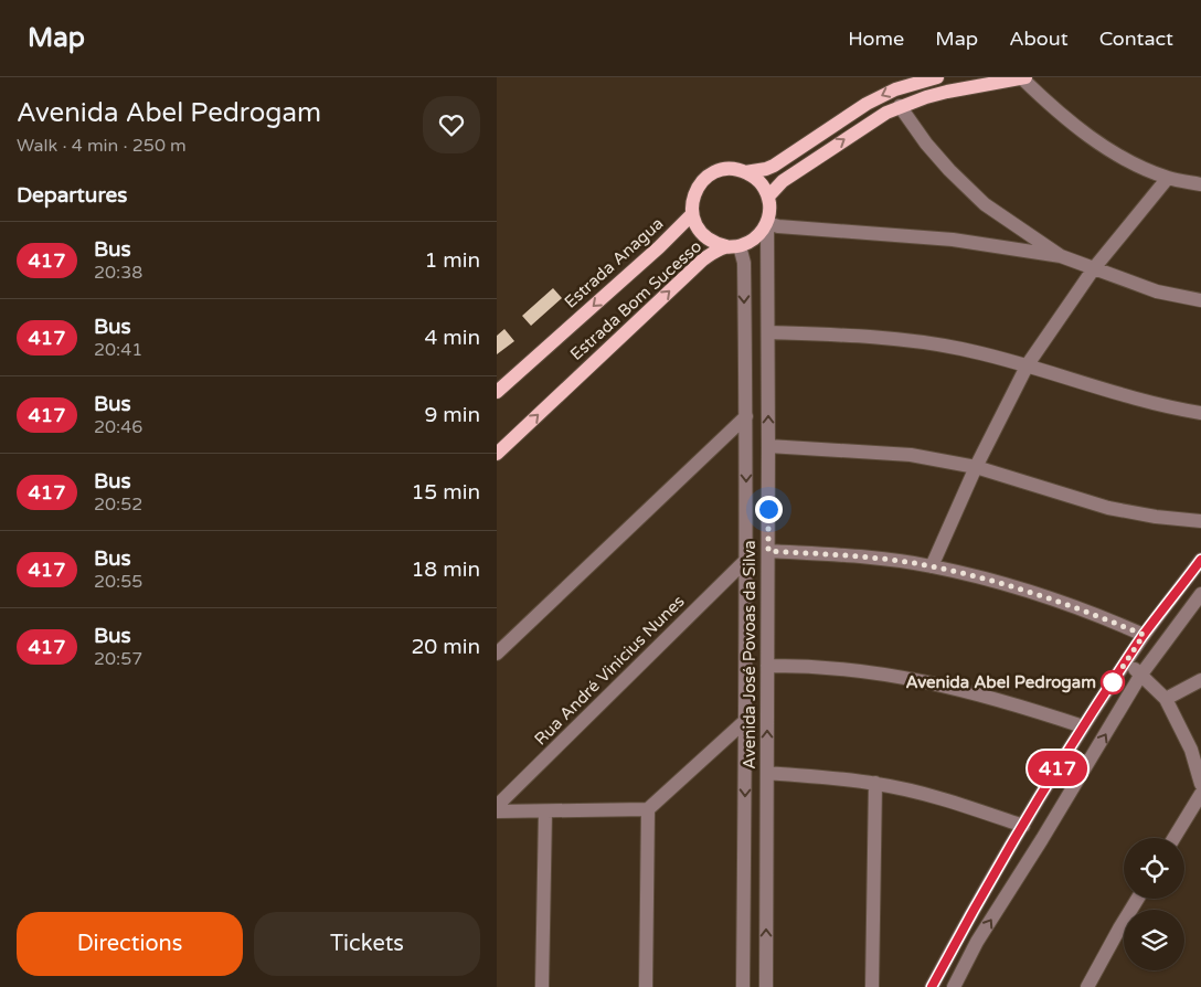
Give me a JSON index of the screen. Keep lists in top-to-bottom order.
{
  "streets": {
    "main road": ["Estrada Anagua", "Estrada Bom Sucesso"],
    "street": ["Avenida José Povoas da Silva", "Rua André Vinicius Nunes"]
  },
  "crossings": [
    ["Estrada Anagua", "Estrada Bom Sucesso"],
    ["Estrada Anagua", "Avenida José Povoas da Silva"],
    ["Estrada Bom Sucesso", "Avenida José Povoas da Silva"],
    ["Avenida José Povoas da Silva", "Rua André Vinicius Nunes"]
  ],
  "one_way": ["Estrada Anagua", "Estrada Bom Sucesso"],
  "places": ["Avenida Abel Pedrogam"],
  "lines": ["bus line 417"],
  "page": {
    "header": "Map",
    "nav": [
      "Home",
      "Map",
      "About",
      "Contact"
    ],
    "heading": [
      ["Avenida Abel Pedrogam", "Walk · 4 min · 250 m"],
      "Departures"
    ],
    "on_map": "417",
    "list": [
      {
        "mark": "417",
        "name": "Bus",
        "note": "20:38",
        "value": "1 min"
      },
      {
        "mark": "417",
        "name": "Bus",
        "note": "20:41",
        "value": "4 min"
      },
      {
        "mark": "417",
        "name": "Bus",
        "note": "20:46",
        "value": "9 min"
      },
      {
        "mark": "417",
        "name": "Bus",
        "note": "20:52",
        "value": "15 min"
      },
      {
        "mark": "417",
        "name": "Bus",
        "note": "20:55",
        "value": "18 min"
      },
      {
        "mark": "417",
        "name": "Bus",
        "note": "20:57",
        "value": "20 min"
      }
    ],
    "buttons": ["Directions", "Tickets"]
  }
}
